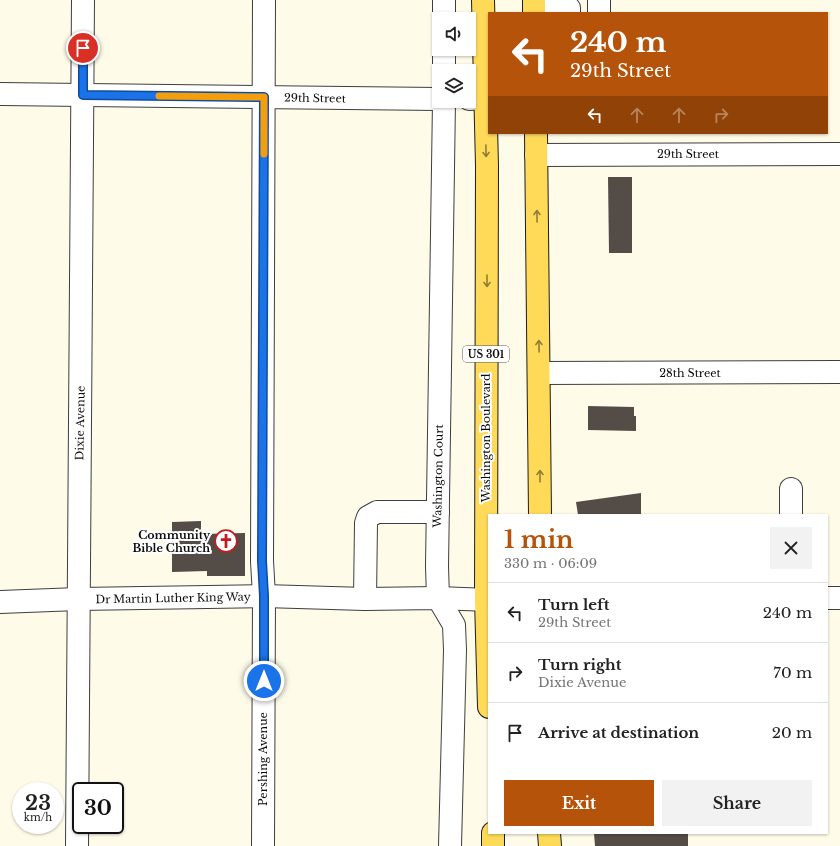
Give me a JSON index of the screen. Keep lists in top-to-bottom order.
{
  "streets": {
    "main road": ["US 301", "Washington Boulevard"],
    "street": [
      "29th Street",
      "28th Street",
      "Dixie Avenue",
      "Washington Court",
      "Dr Martin Luther King Way",
      "Pershing Avenue"
    ]
  },
  "crossings": [
    ["29th Street", "Dixie Avenue"],
    ["29th Street", "Pershing Avenue"],
    ["Dixie Avenue", "Dr Martin Luther King Way"],
    ["Washington Boulevard", "Dr Martin Luther King Way"],
    ["Washington Court", "Dr Martin Luther King Way"],
    ["Dr Martin Luther King Way", "Pershing Avenue"]
  ],
  "places": {
    "church": ["Community Bible Church"]
  },
  "page": {
    "turn": ["240 m", "29th Street"],
    "heading": ["1 min", "330 m · 06:09"],
    "list": [
      {
        "name": "Turn left",
        "note": "29th Street",
        "value": "240 m"
      },
      {
        "name": "Turn right",
        "note": "Dixie Avenue",
        "value": "70 m"
      },
      {
        "name": "Arrive at destination",
        "value": "20 m"
      }
    ],
    "buttons": ["Exit", "Share"],
    "speed": "23 km/h",
    "limit": "30"
  }
}
